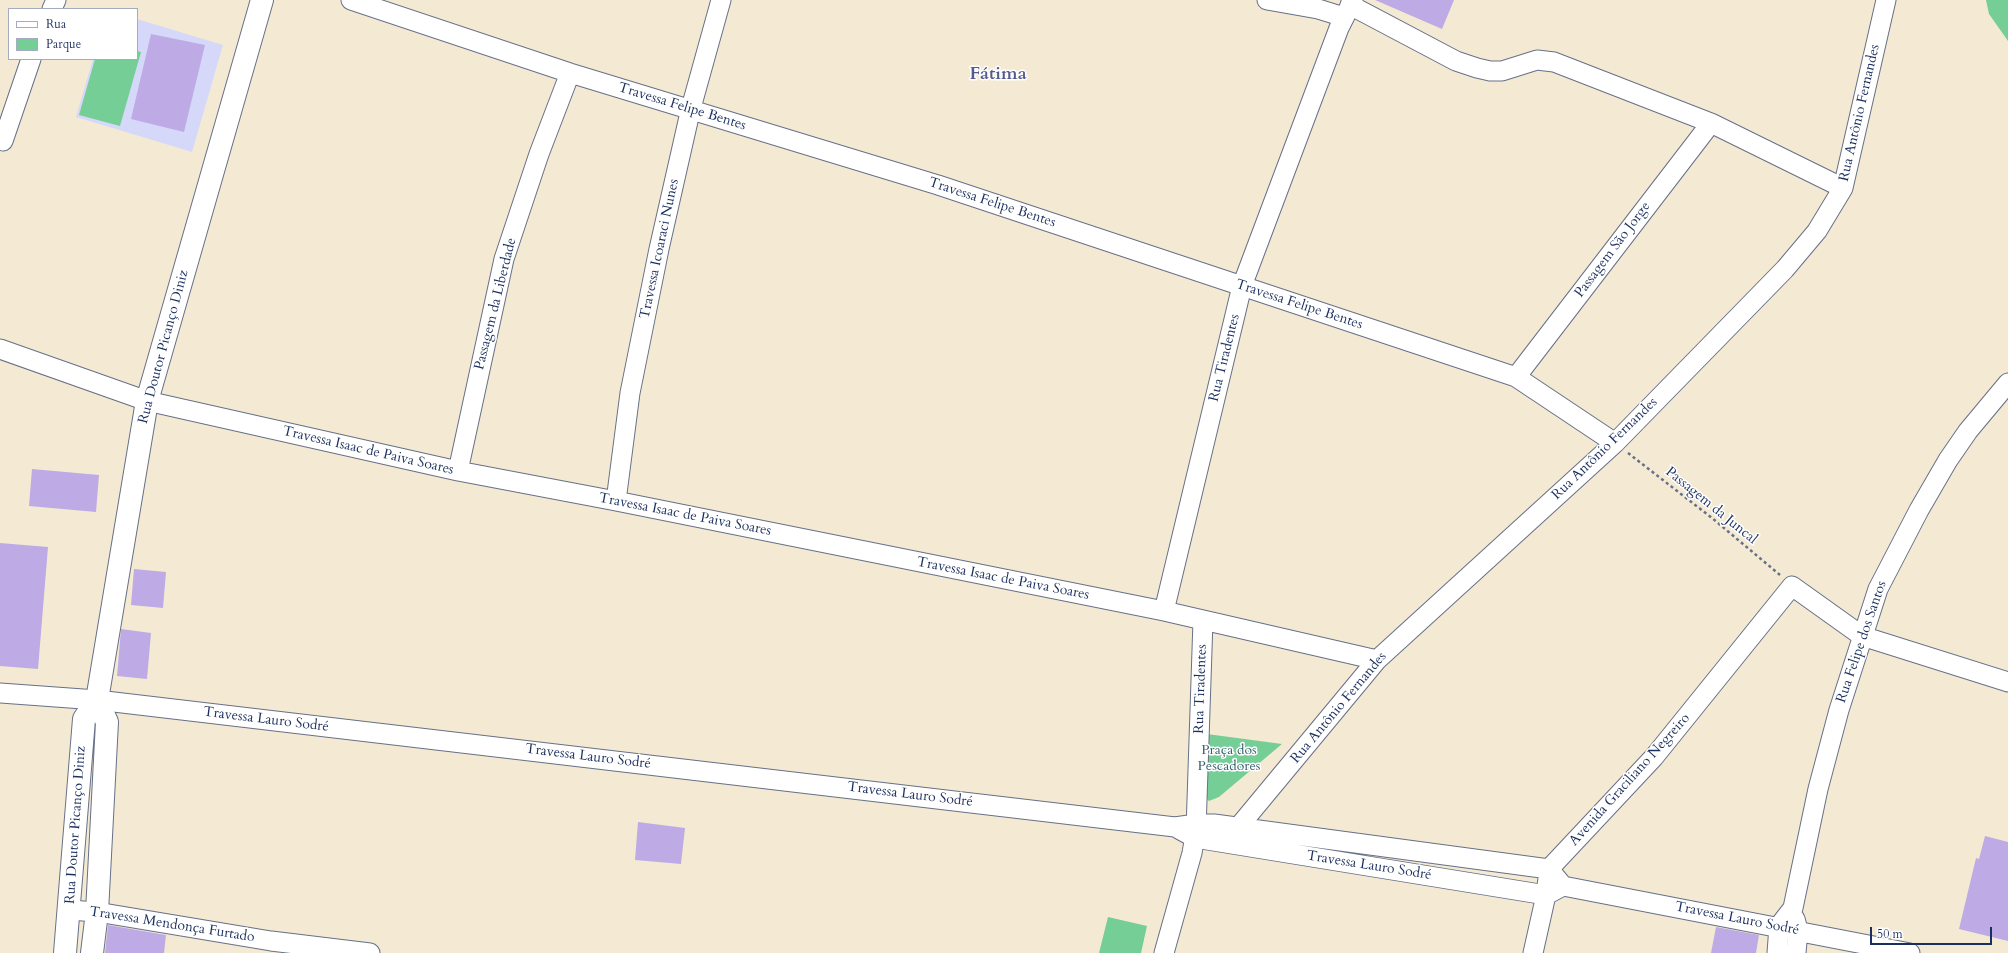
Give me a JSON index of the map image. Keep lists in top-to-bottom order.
{
  "streets": {
    "street": [
      "Travessa Felipe Bentes",
      "Rua Antônio Fernandes",
      "Travessa Icoaraci Nunes",
      "Passagem São Jorge",
      "Passagem da Liberdade",
      "Rua Doutor Picanço Diniz",
      "Rua Tiradentes",
      "Travessa Isaac de Paiva Soares",
      "Rua Felipe dos Santos",
      "Travessa Lauro Sodré",
      "Avenida Graciliano Negreiro",
      "Travessa Mendonça Furtado"
    ],
    "path": ["Passagem da Juncal"]
  },
  "crossings": [
    ["Travessa Felipe Bentes", "Rua Antônio Fernandes"],
    ["Travessa Felipe Bentes", "Travessa Icoaraci Nunes"],
    ["Travessa Felipe Bentes", "Passagem São Jorge"],
    ["Travessa Felipe Bentes", "Passagem da Liberdade"],
    ["Travessa Felipe Bentes", "Rua Tiradentes"],
    ["Travessa Felipe Bentes", "Passagem da Juncal"],
    ["Rua Antônio Fernandes", "Travessa Isaac de Paiva Soares"],
    ["Rua Antônio Fernandes", "Passagem da Juncal"],
    ["Rua Antônio Fernandes", "Travessa Lauro Sodré"],
    ["Travessa Icoaraci Nunes", "Travessa Isaac de Paiva Soares"],
    ["Passagem da Liberdade", "Travessa Isaac de Paiva Soares"],
    ["Rua Doutor Picanço Diniz", "Travessa Isaac de Paiva Soares"],
    ["Rua Doutor Picanço Diniz", "Travessa Lauro Sodré"],
    ["Rua Doutor Picanço Diniz", "Travessa Mendonça Furtado"],
    ["Rua Tiradentes", "Travessa Isaac de Paiva Soares"],
    ["Rua Tiradentes", "Travessa Lauro Sodré"],
    ["Passagem da Juncal", "Avenida Graciliano Negreiro"],
    ["Rua Felipe dos Santos", "Travessa Lauro Sodré"],
    ["Travessa Lauro Sodré", "Avenida Graciliano Negreiro"]
  ],
  "districts": ["Fátima"],
  "parks": ["Praça dos Pescadores"],
  "legend": ["Rua", "Parque"],
  "scale_bar": "50 m"
}
